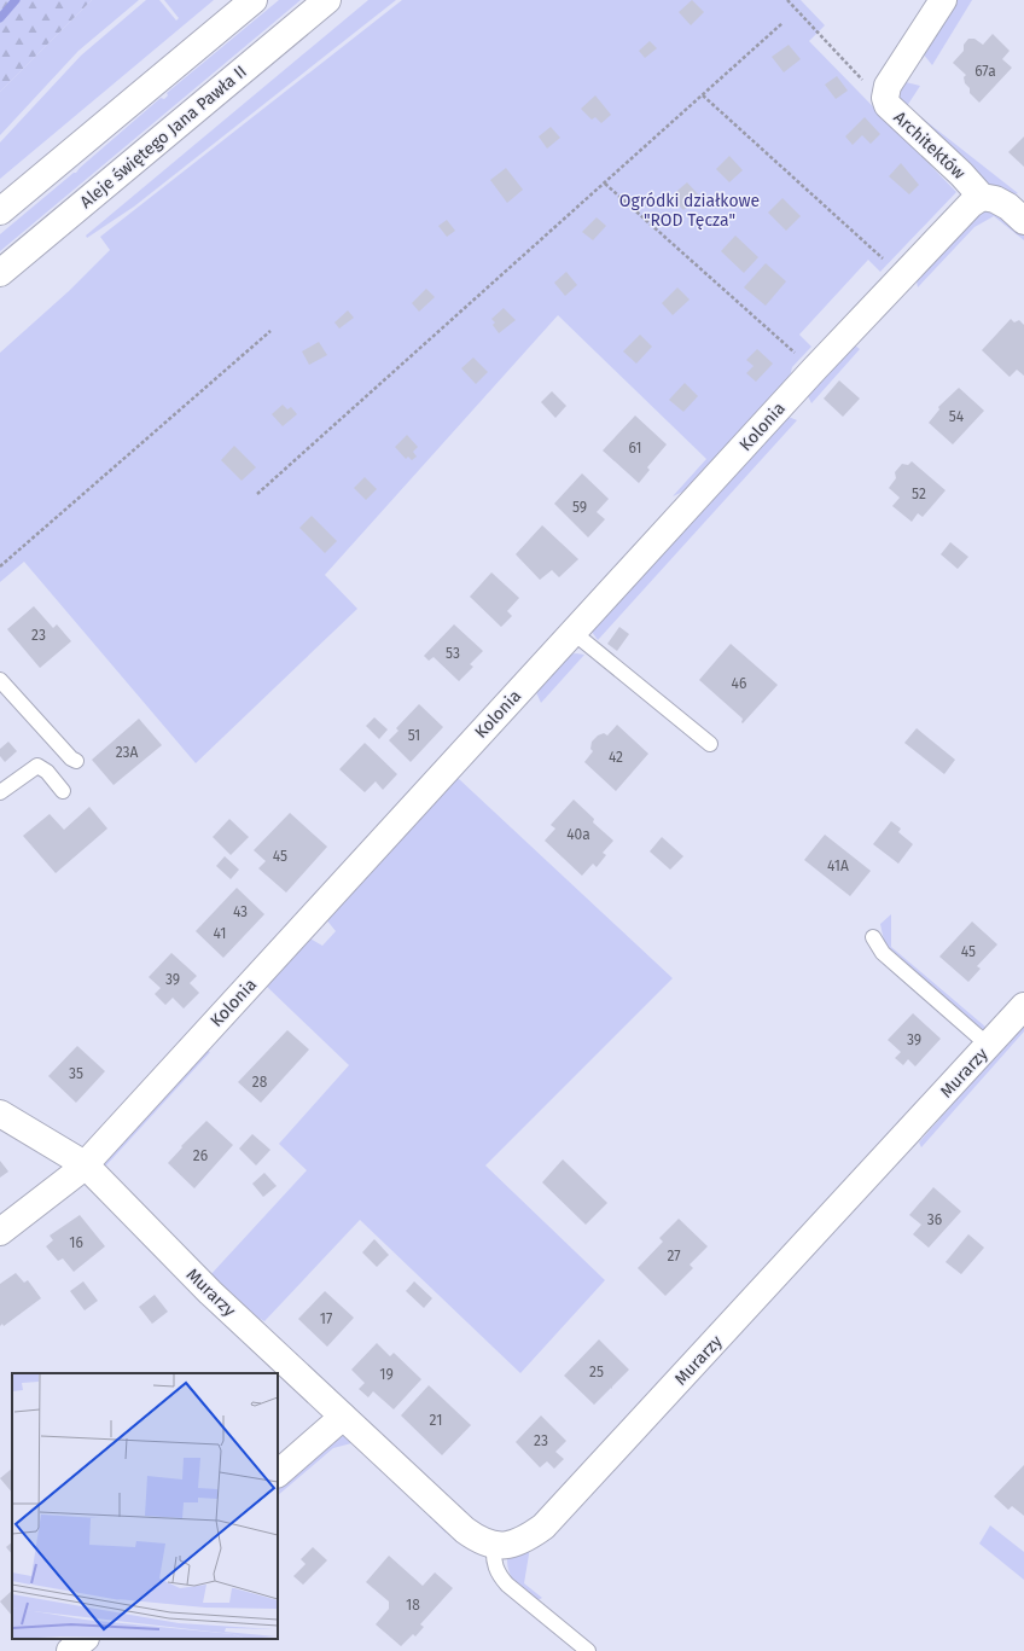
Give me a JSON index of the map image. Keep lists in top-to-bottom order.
{
  "streets": {
    "main road": [
      "Aleje świętego Jana Pawła II",
      "Architektów",
      "Kolonia",
      "Murarzy"
    ]
  },
  "crossings": [
    ["Architektów", "Kolonia"],
    ["Kolonia", "Murarzy"]
  ],
  "parks": ["Ogródki działkowe \"ROD Tęcza\""],
  "house_numbers": [
    "67a",
    "54",
    "61",
    "52",
    "59",
    "23",
    "53",
    "46",
    "51",
    "23A",
    "42",
    "40a",
    "45",
    "41A",
    "43",
    "41",
    "45",
    "39",
    "39",
    "35",
    "28",
    "26",
    "36",
    "16",
    "27",
    "17",
    "25",
    "19",
    "21",
    "23",
    "18"
  ]
}
